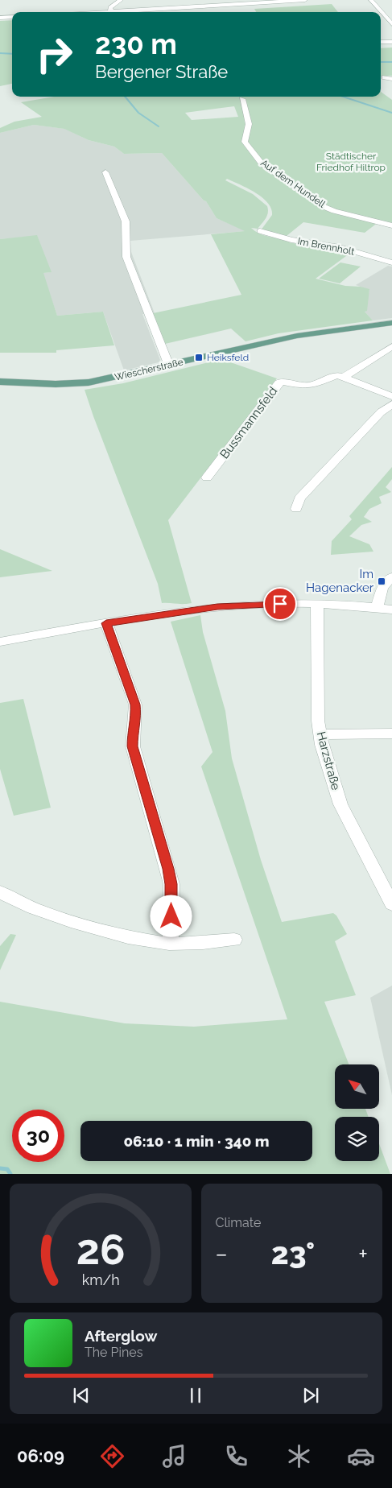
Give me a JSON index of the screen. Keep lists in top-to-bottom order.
{
  "streets": {
    "main road": ["Wiescherstraße"],
    "street": [
      "Auf dem Hundell",
      "Im Brennholt",
      "Bussmannsfeld",
      "Harzstraße"
    ]
  },
  "parks": ["Städtischer Friedhof Hiltrop"],
  "places": {
    "transit": ["Heiksfeld", "Im Hagenacker"]
  },
  "north": "top left",
  "page": {
    "turn": ["230 m", "Bergener Straße"],
    "limit": "30",
    "trip": "06:10 · 1 min · 340 m",
    "tile": "Climate",
    "heat": ["−", "23°", "+"],
    "song": ["Afterglow", "The Pines"],
    "tabs": "06:09",
    "gauge": ["26", "km/h"]
  }
}
